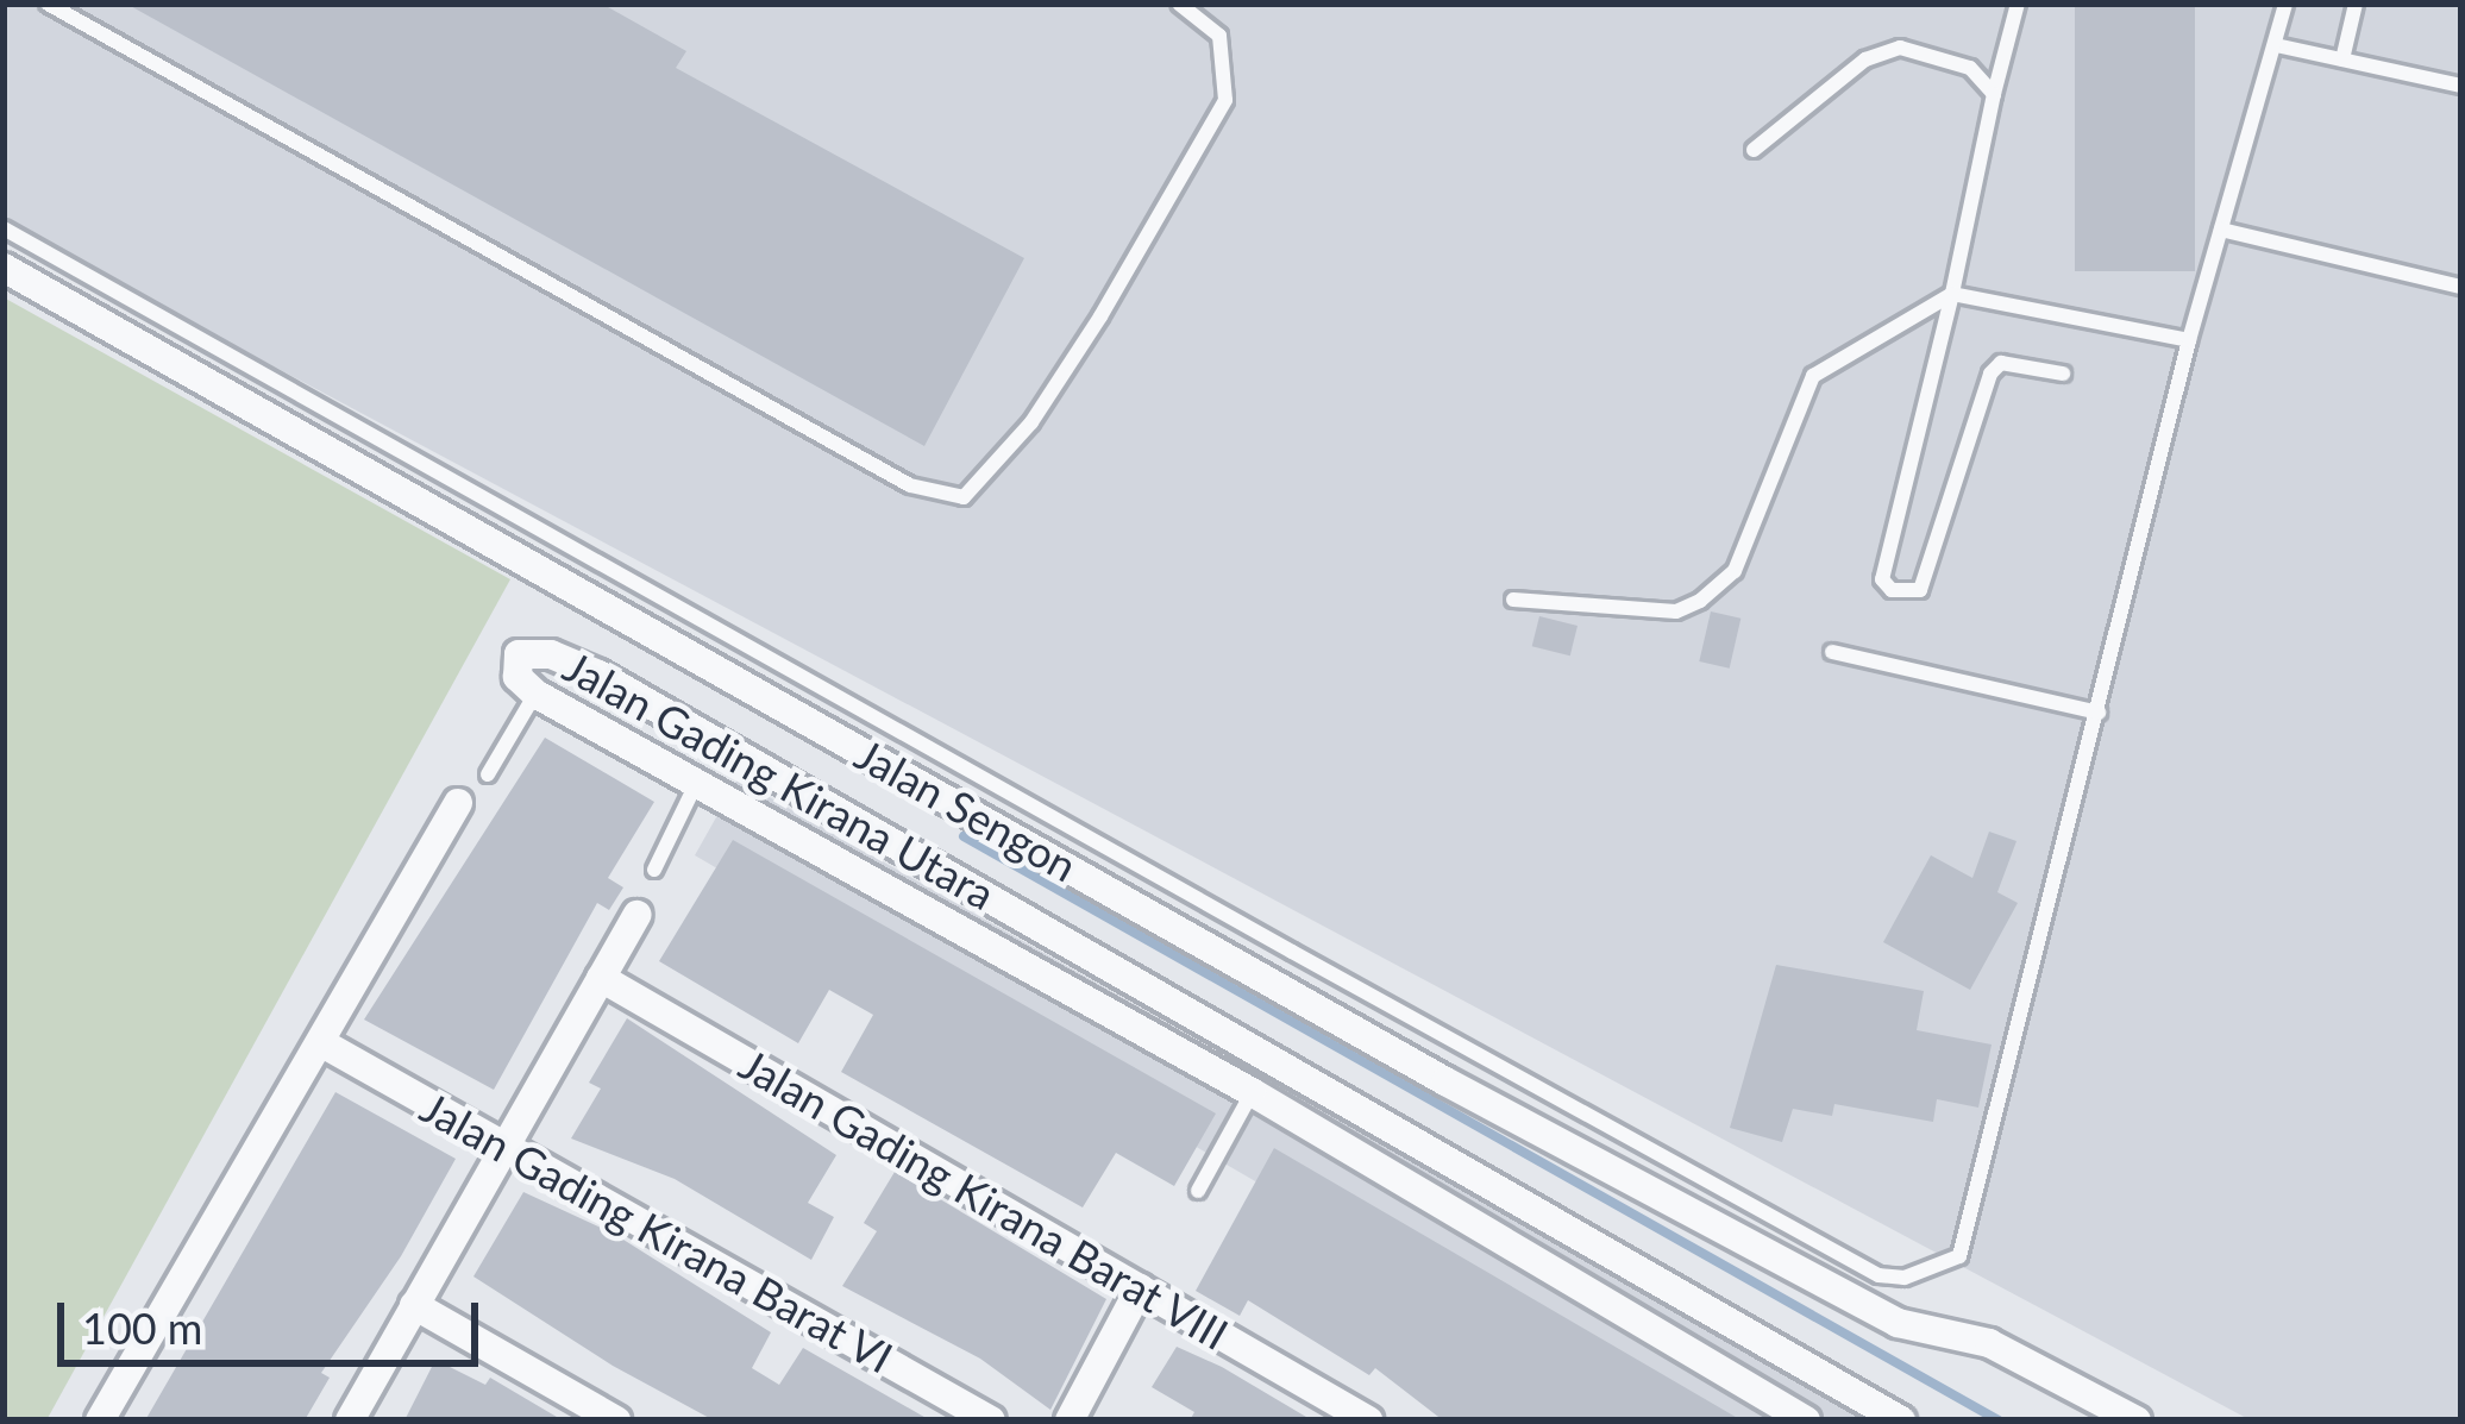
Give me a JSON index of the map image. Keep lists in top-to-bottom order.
{
  "streets": {
    "street": [
      "Jalan Gading Kirana Utara",
      "Jalan Sengon",
      "Jalan Gading Kirana Barat VIII",
      "Jalan Gading Kirana Barat VI"
    ]
  },
  "scale_bar": "100 m"
}
